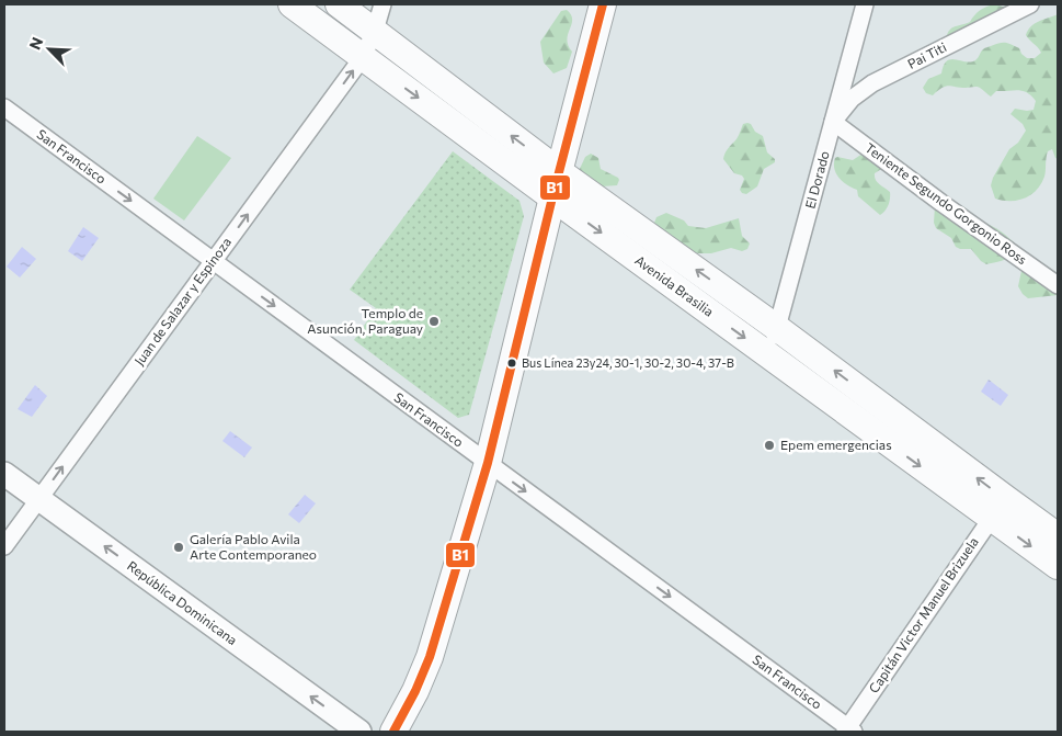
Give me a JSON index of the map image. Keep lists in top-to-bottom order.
{
  "streets": {
    "main road": ["Avenida Brasilia"],
    "street": [
      "Pai Titi",
      "San Francisco",
      "El Dorado",
      "Teniente Segundo Gorgonio Ross",
      "Juan de Salazar y Espinoza",
      "República Dominicana",
      "Capitán Victor Manuel Brizuela"
    ]
  },
  "crossings": [
    ["Pai Titi", "El Dorado"],
    ["Pai Titi", "Teniente Segundo Gorgonio Ross"],
    ["San Francisco", "Juan de Salazar y Espinoza"],
    ["San Francisco", "Capitán Victor Manuel Brizuela"],
    ["El Dorado", "Teniente Segundo Gorgonio Ross"],
    ["El Dorado", "Avenida Brasilia"],
    ["Avenida Brasilia", "Juan de Salazar y Espinoza"],
    ["Avenida Brasilia", "Capitán Victor Manuel Brizuela"],
    ["Juan de Salazar y Espinoza", "República Dominicana"]
  ],
  "one_way": ["San Francisco", "Juan de Salazar y Espinoza", "República Dominicana"],
  "places": [
    "Templo de Asunción, Paraguay",
    "Bus Línea 23y24, 30-1, 30-2, 30-4, 37-B",
    "Epem emergencias",
    "Galería Pablo Avila Arte Contemporaneo"
  ],
  "lines": ["transit line B1"],
  "north": "top left"
}
